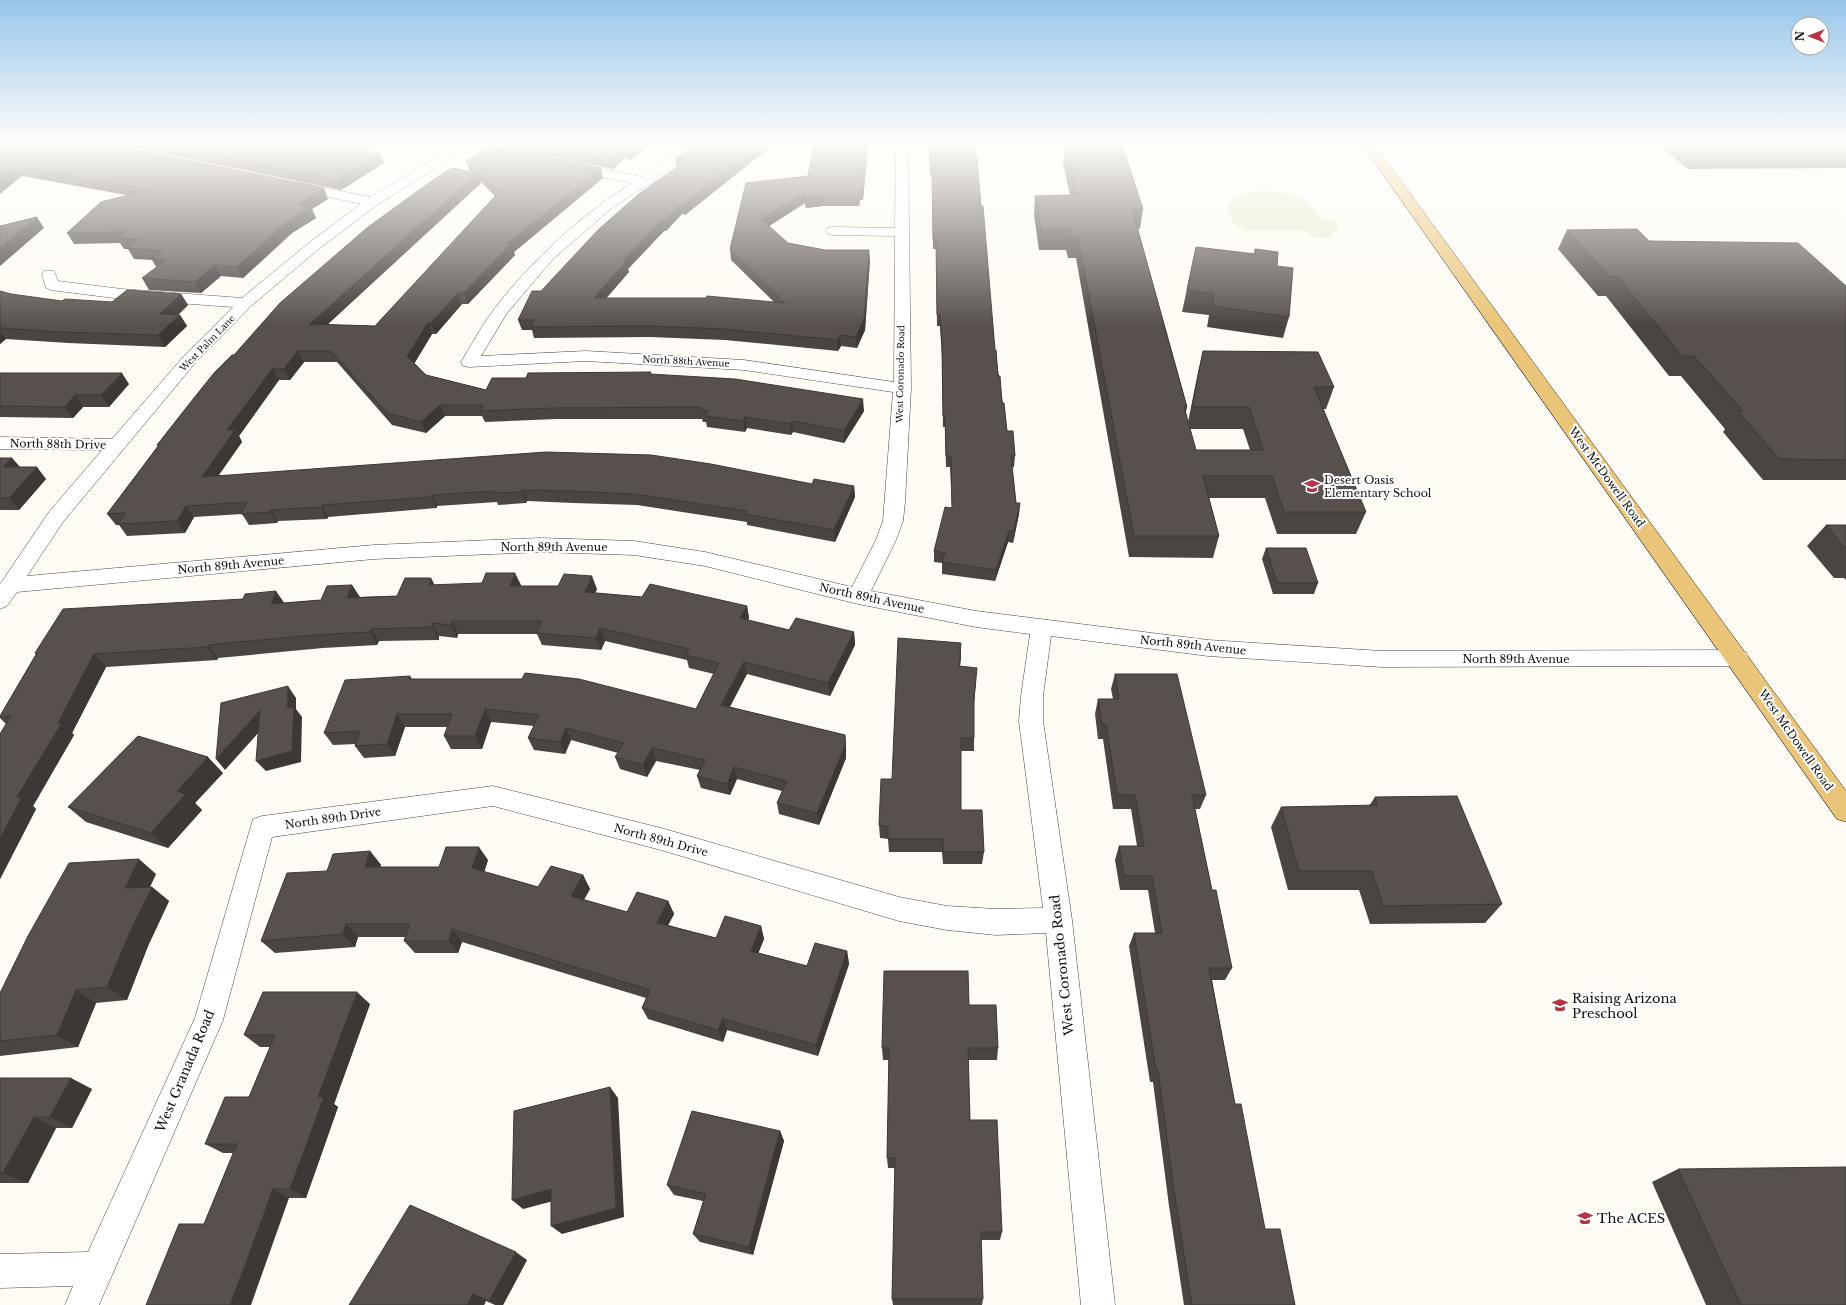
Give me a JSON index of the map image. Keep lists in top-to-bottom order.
{
  "streets": {
    "main road": ["West McDowell Road"],
    "street": [
      "West Palm Lane",
      "North 88th Avenue",
      "West Coronado Road",
      "North 88th Drive",
      "North 89th Avenue",
      "North 89th Drive",
      "West Granada Road"
    ]
  },
  "crossings": [
    ["West Palm Lane", "North 88th Drive"],
    ["West Palm Lane", "North 89th Avenue"],
    ["North 88th Avenue", "West Coronado Road"],
    ["West Coronado Road", "North 89th Avenue"],
    ["West Coronado Road", "North 89th Drive"],
    ["West McDowell Road", "North 89th Avenue"],
    ["North 89th Drive", "West Granada Road"]
  ],
  "places": {
    "school or university": ["Desert Oasis Elementary School", "Raising Arizona Preschool", "The ACES"]
  },
  "north": "left"
}
